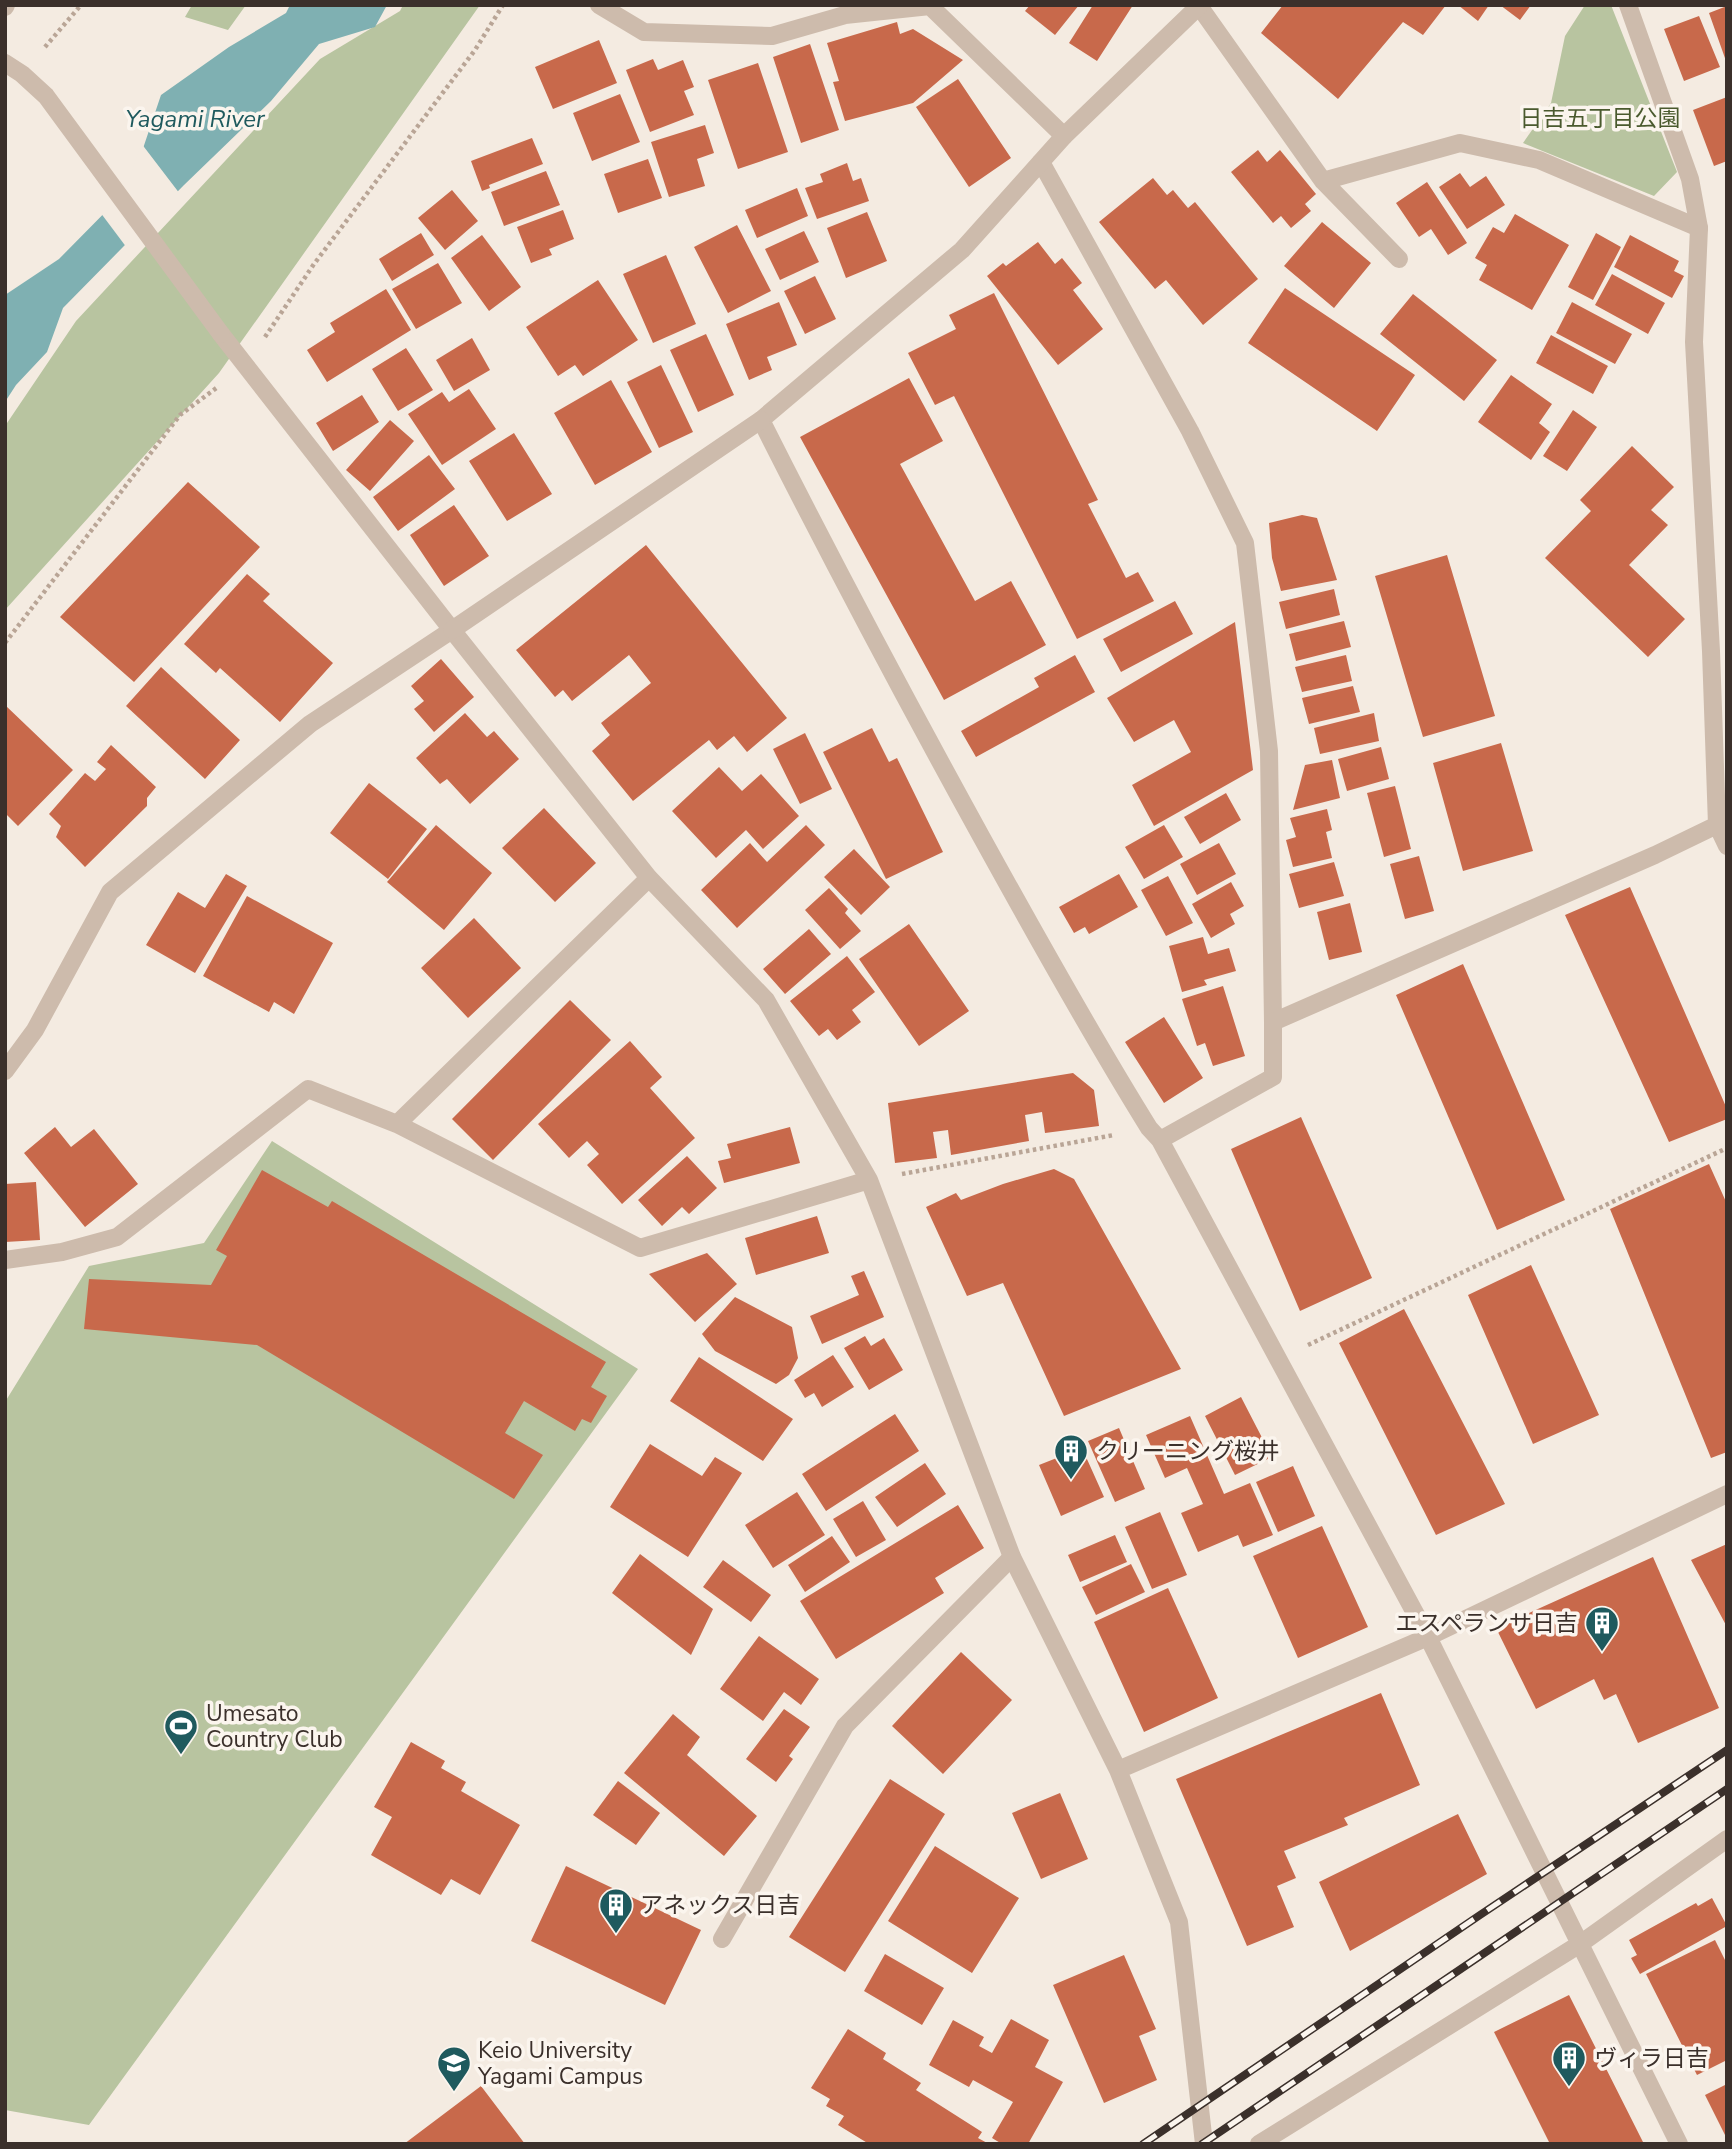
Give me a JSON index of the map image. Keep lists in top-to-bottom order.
{
  "water": ["Yagami River"],
  "parks": ["日吉五丁目公園"],
  "places": {
    "building": [
      "クリーニング桜井",
      "エスペランサ日吉",
      "アネックス日吉",
      "ヴィラ日吉"
    ],
    "sports": ["Umesato Country Club"],
    "school or university": ["Keio University Yagami Campus"]
  }
}
